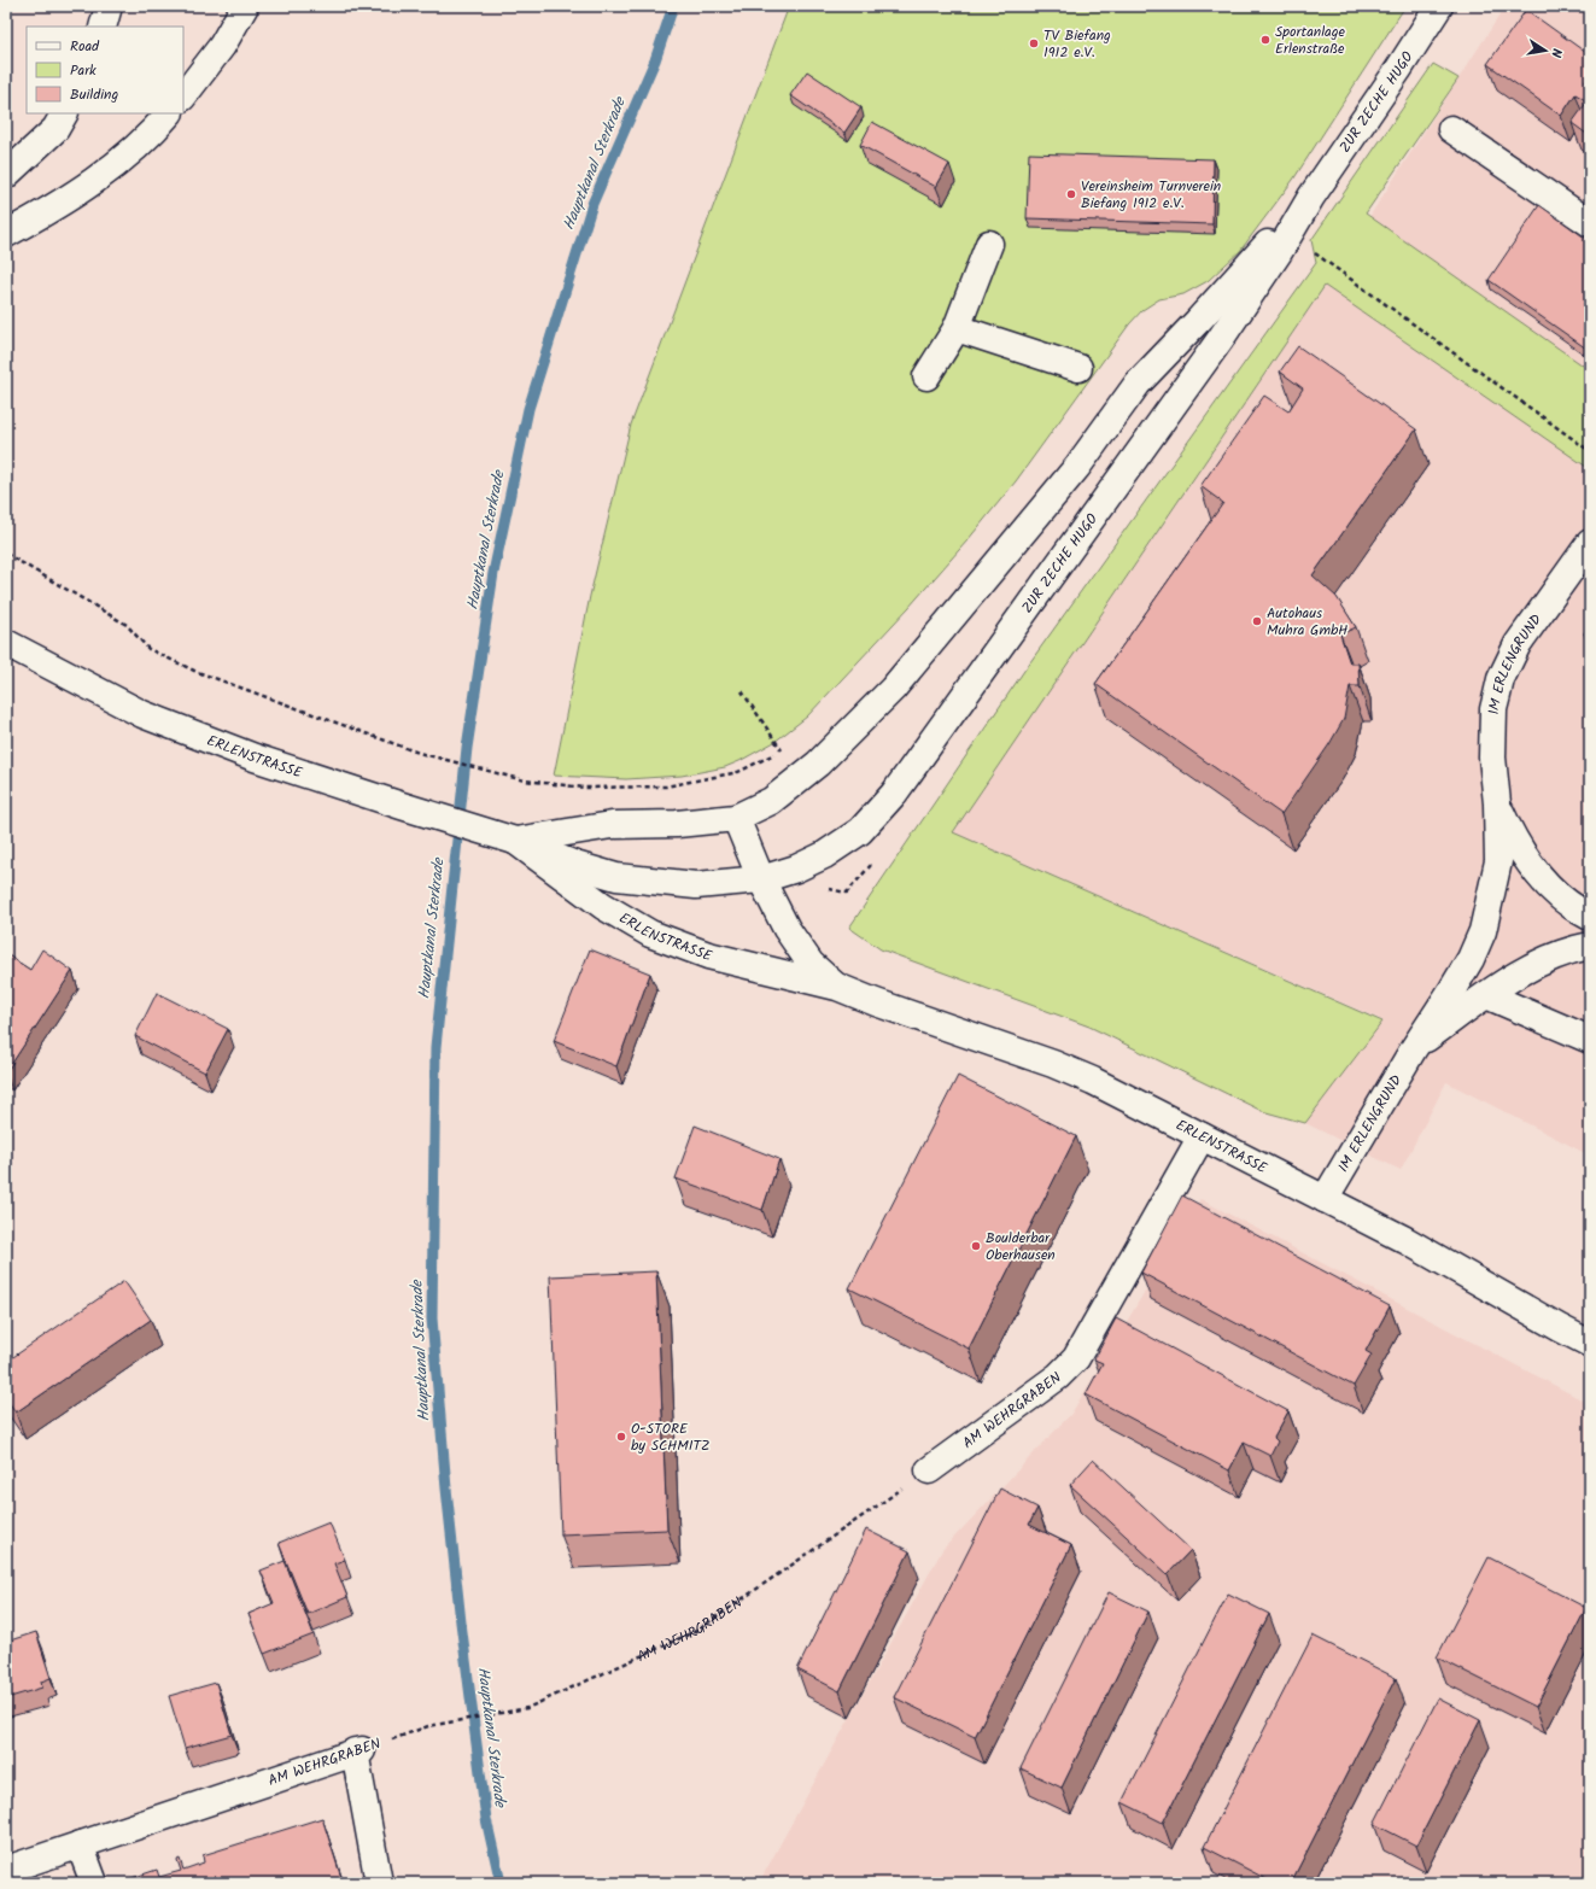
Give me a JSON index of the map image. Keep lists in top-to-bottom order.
{
  "streets": {
    "main road": [
      "ZUR ZECHE HUGO",
      "IM ERLENGRUND",
      "ERLENSTRASSE",
      "AM WEHRGRABEN"
    ]
  },
  "crossings": [
    ["ZUR ZECHE HUGO", "ERLENSTRASSE"],
    ["IM ERLENGRUND", "ERLENSTRASSE"],
    ["ERLENSTRASSE", "AM WEHRGRABEN"]
  ],
  "water": ["Hauptkanal Sterkrade"],
  "places": [
    "Sportanlage Erlenstraße",
    "TV Biefang 1912 e.V.",
    "Vereinsheim Turnverein Biefang 1912 e.V.",
    "Autohaus Muhra GmbH",
    "Boulderbar Oberhausen",
    "O-STORE by SCHMITZ"
  ],
  "legend": ["Road", "Park", "Building"],
  "north": "right"
}
